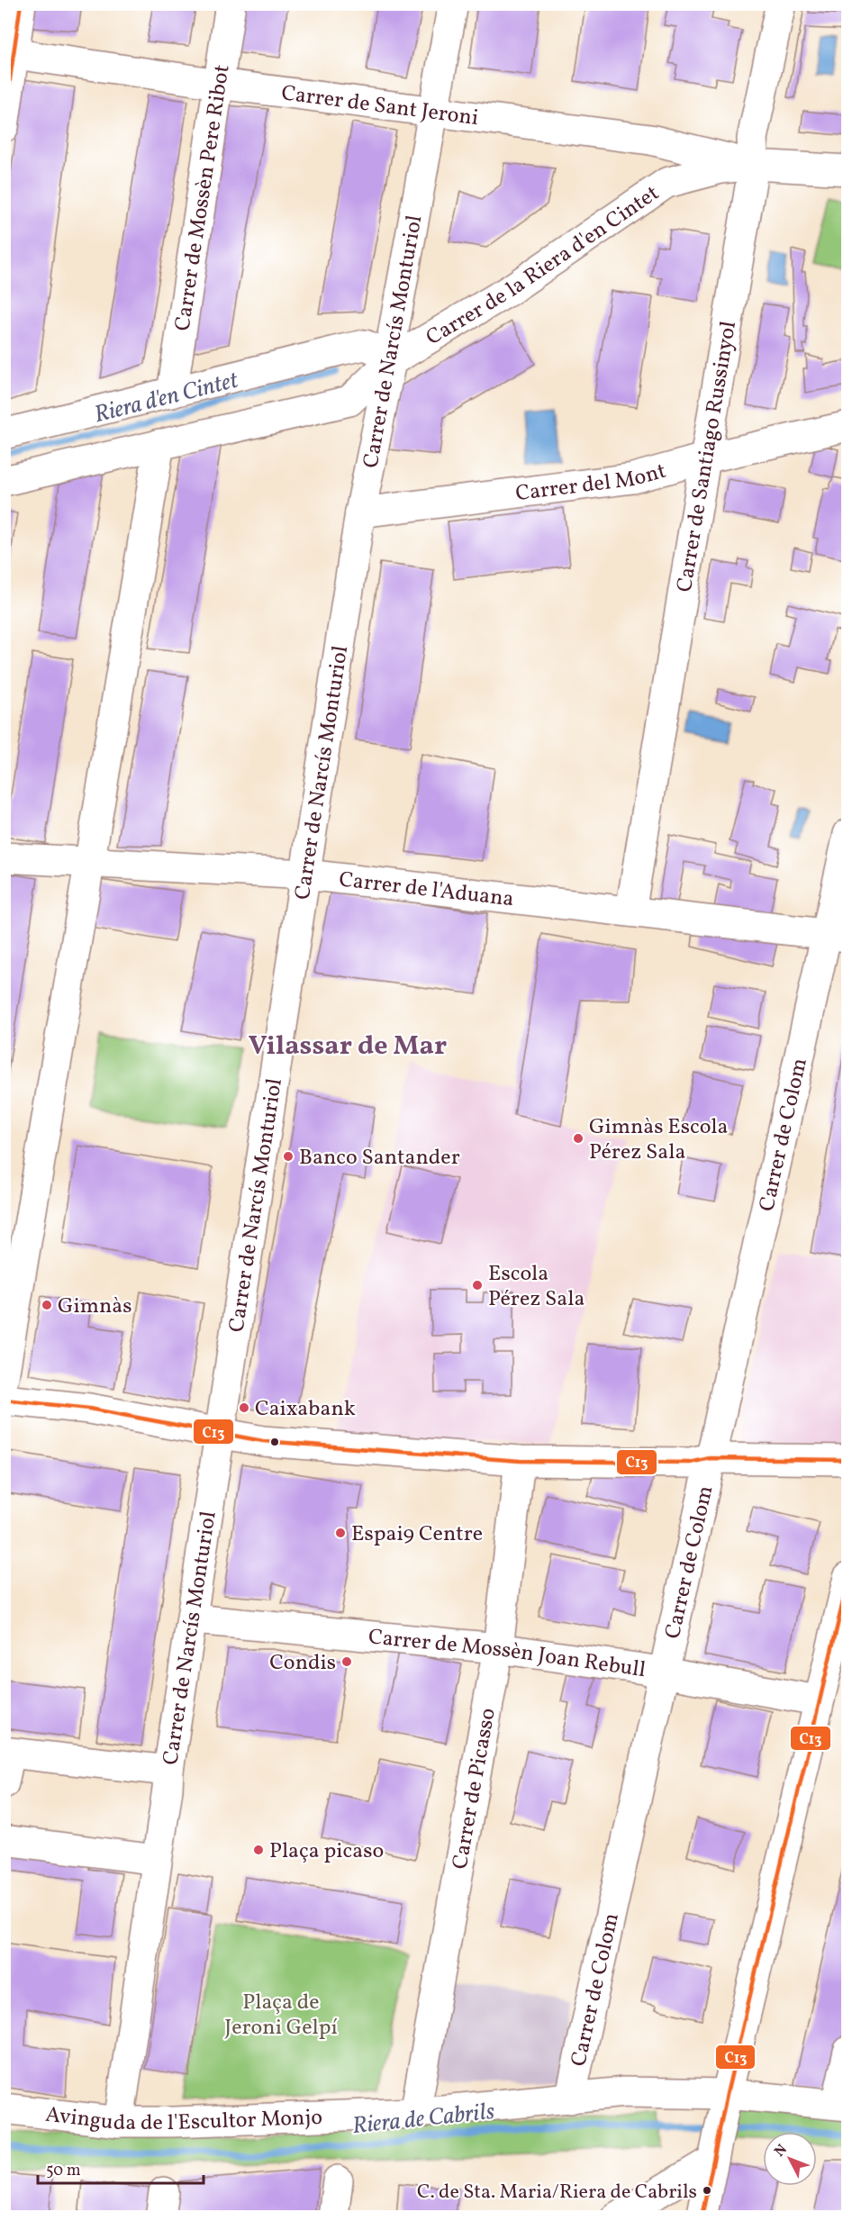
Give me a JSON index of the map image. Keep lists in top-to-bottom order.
{
  "streets": {
    "street": [
      "Carrer de Sant Jeroni",
      "Carrer de Mossèn Pere Ribot",
      "Carrer de la Riera d'en Cintet",
      "Carrer de Narcís Monturiol",
      "Carrer de Santiago Russinyol",
      "Carrer del Mont",
      "Carrer de l'Aduana",
      "Carrer de Colom",
      "Carrer de Mossèn Joan Rebull",
      "Carrer de Picasso",
      "Avinguda de l'Escultor Monjo"
    ]
  },
  "crossings": [
    ["Carrer de Sant Jeroni", "Carrer de Mossèn Pere Ribot"],
    ["Carrer de Sant Jeroni", "Carrer de la Riera d'en Cintet"],
    ["Carrer de Sant Jeroni", "Carrer de Narcís Monturiol"],
    ["Carrer de Sant Jeroni", "Carrer de Santiago Russinyol"],
    ["Carrer de la Riera d'en Cintet", "Carrer de Narcís Monturiol"],
    ["Carrer de la Riera d'en Cintet", "Carrer de Santiago Russinyol"],
    ["Carrer de Narcís Monturiol", "Carrer del Mont"],
    ["Carrer de Narcís Monturiol", "Carrer de l'Aduana"],
    ["Carrer de Narcís Monturiol", "Carrer de Mossèn Joan Rebull"],
    ["Carrer de Narcís Monturiol", "Avinguda de l'Escultor Monjo"],
    ["Carrer de Santiago Russinyol", "Carrer del Mont"],
    ["Carrer de Santiago Russinyol", "Carrer de l'Aduana"],
    ["Carrer de l'Aduana", "Carrer de Colom"],
    ["Carrer de Colom", "Carrer de Mossèn Joan Rebull"],
    ["Carrer de Colom", "Avinguda de l'Escultor Monjo"],
    ["Carrer de Mossèn Joan Rebull", "Carrer de Picasso"],
    ["Carrer de Picasso", "Avinguda de l'Escultor Monjo"]
  ],
  "districts": ["Vilassar de Mar"],
  "water": ["Riera d'en Cintet", "Riera de Cabrils"],
  "parks": ["Plaça de Jeroni Gelpí"],
  "places": [
    "Gimnàs Escola Pérez Sala",
    "Banco Santander",
    "Escola Pérez Sala",
    "Gimnàs",
    "Caixabank",
    "Espai9 Centre",
    "Condis",
    "Plaça picaso",
    "C. de Sta. Maria/Riera de Cabrils"
  ],
  "lines": ["transit line C13"],
  "scale_bar": "50 m",
  "north": "top left"
}
